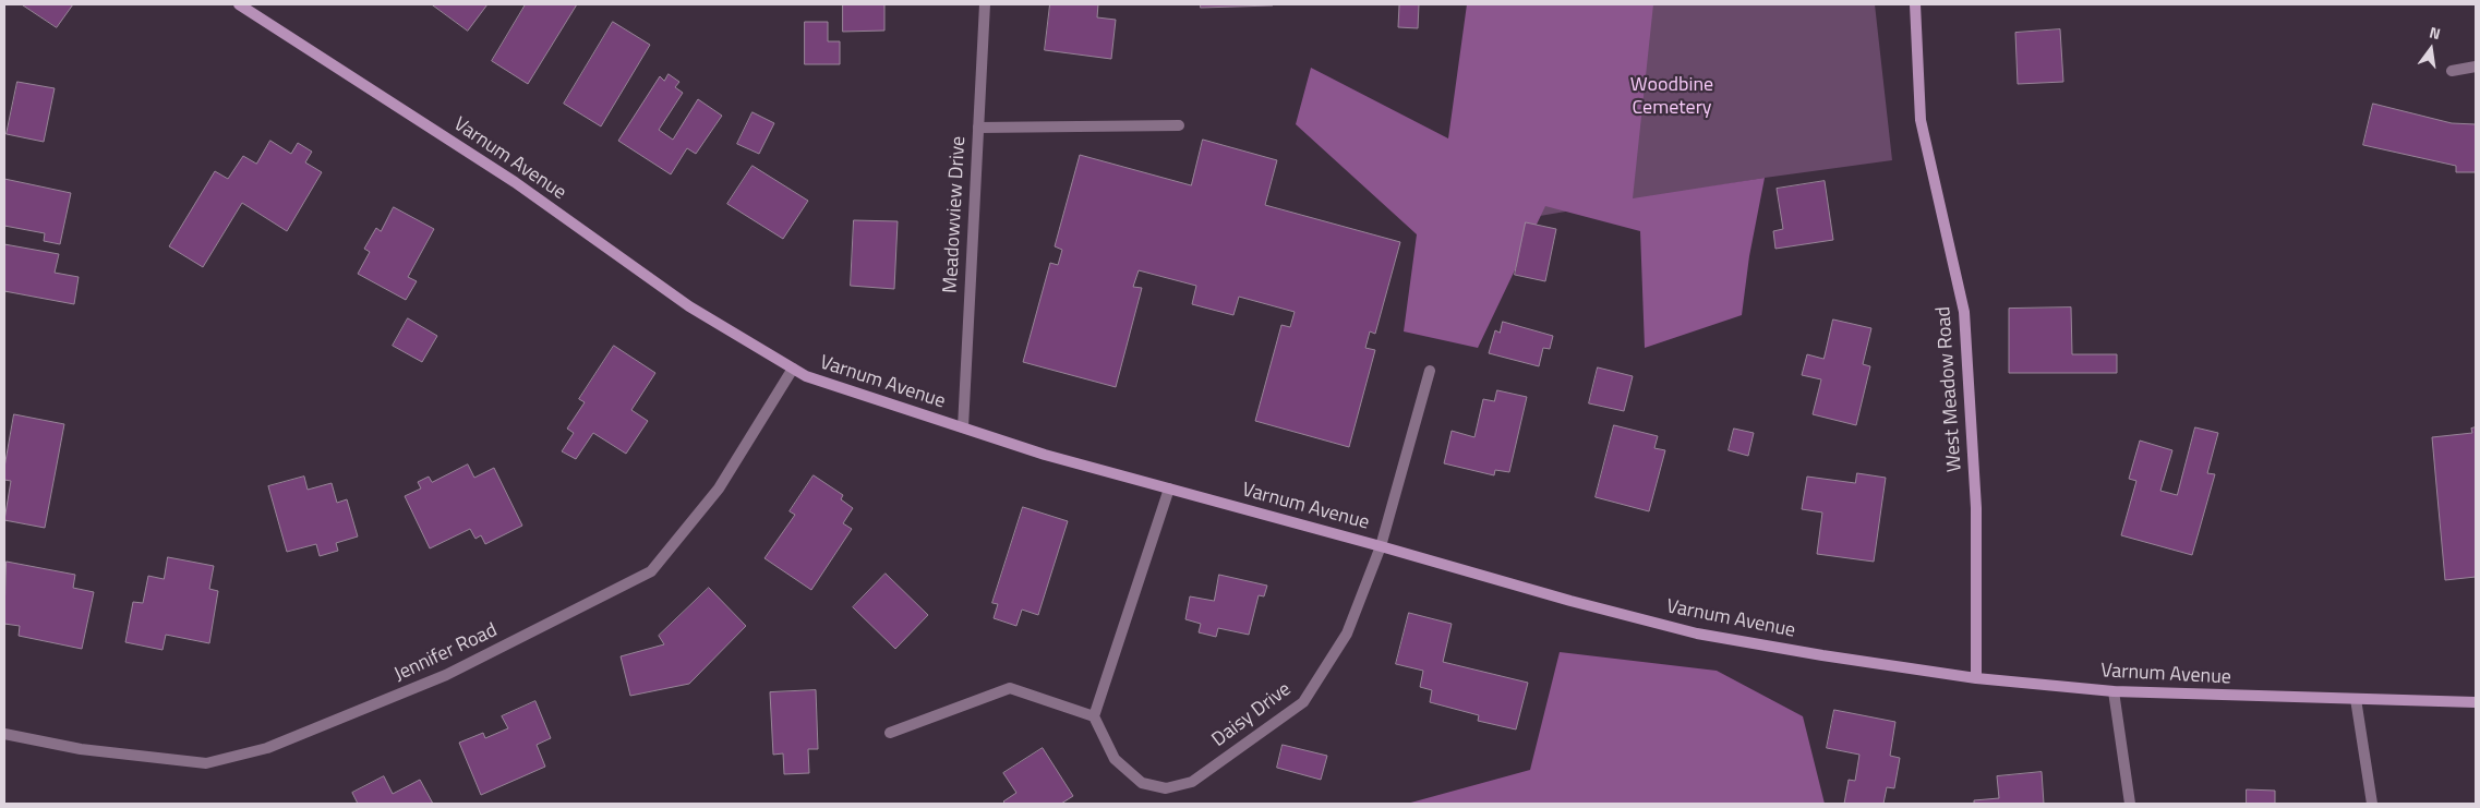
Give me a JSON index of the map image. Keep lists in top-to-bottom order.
{
  "streets": {
    "main road": ["Varnum Avenue", "West Meadow Road"],
    "street": ["Meadowview Drive", "Jennifer Road", "Daisy Drive"]
  },
  "crossings": [
    ["Varnum Avenue", "Meadowview Drive"],
    ["Varnum Avenue", "West Meadow Road"],
    ["Varnum Avenue", "Jennifer Road"],
    ["Varnum Avenue", "Daisy Drive"]
  ],
  "parks": ["Woodbine Cemetery"],
  "north": "top"
}
